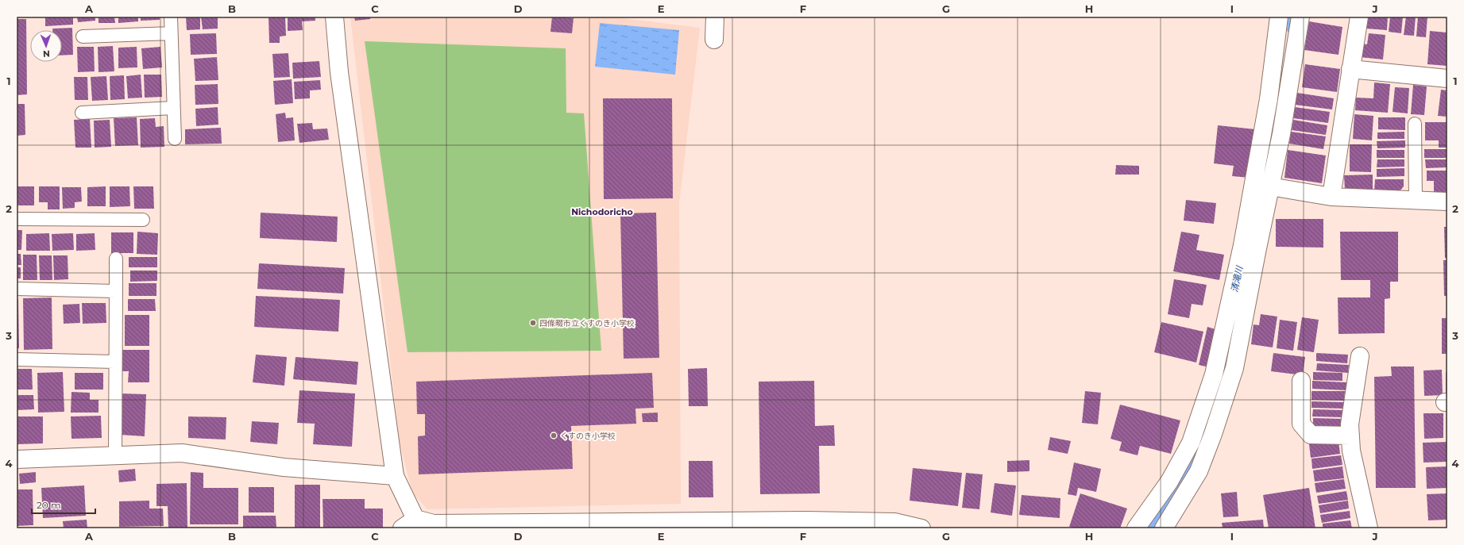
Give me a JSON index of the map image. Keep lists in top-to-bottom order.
{
  "districts": ["Nichodoricho"],
  "water": ["清滝川"],
  "places": ["四條畷市立くすのき小学校", "くすのき小学校"],
  "scale_bar": "20 m",
  "north": "bottom",
  "grid": {
    "columns": [
      "A",
      "B",
      "C",
      "D",
      "E",
      "F",
      "G",
      "H",
      "I",
      "J"
    ],
    "rows": [
      "1",
      "2",
      "3",
      "4"
    ]
  }
}
